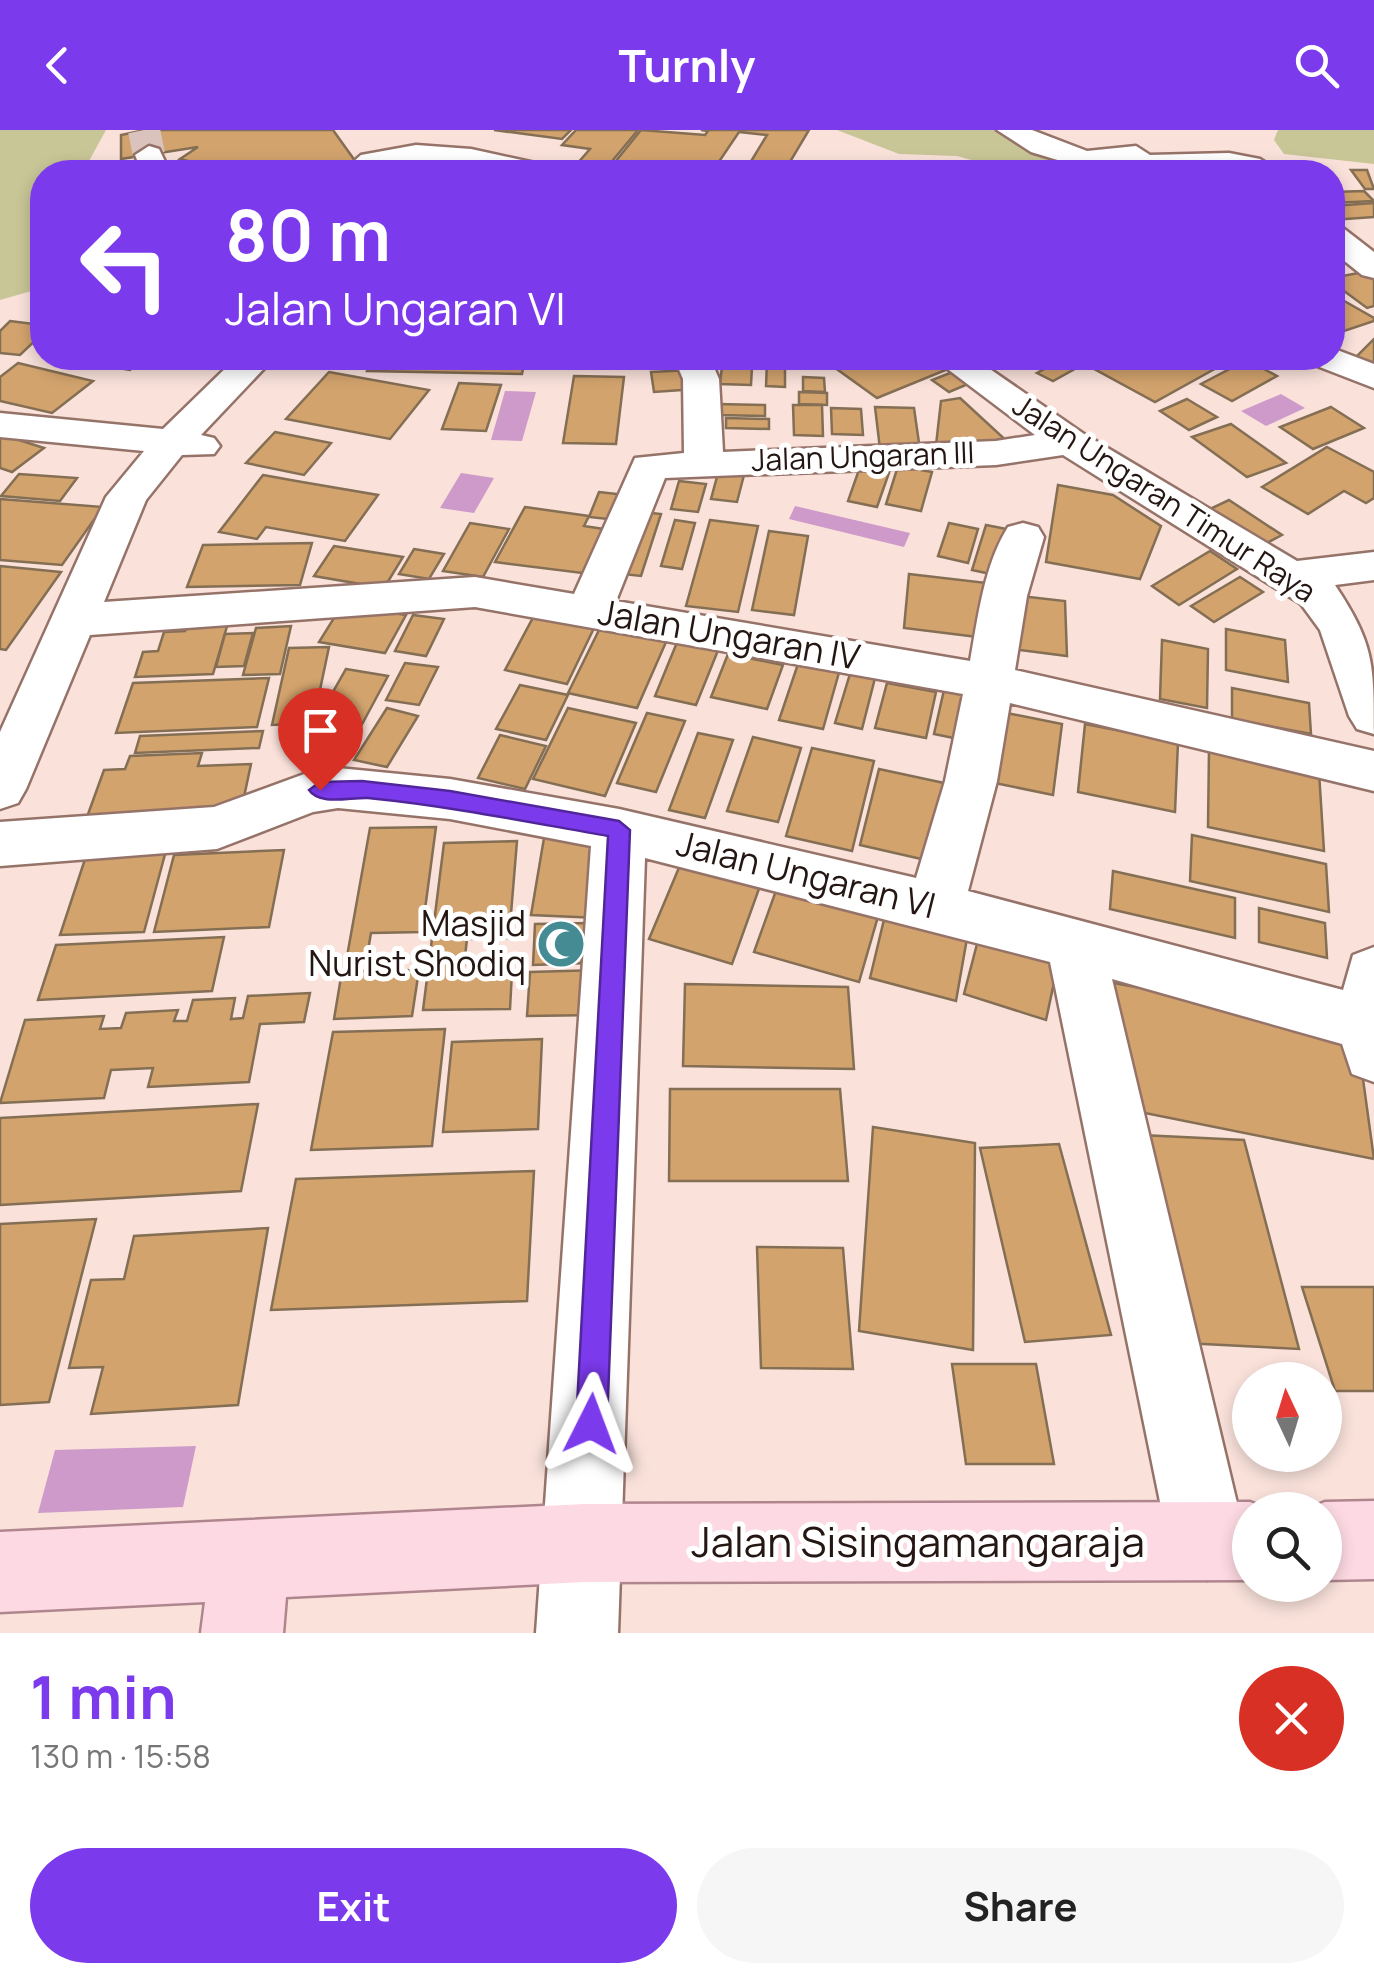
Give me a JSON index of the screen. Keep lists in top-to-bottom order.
{
  "streets": {
    "main road": ["Jalan Sisingamangaraja"],
    "street": [
      "Jalan Ungaran III",
      "Jalan Ungaran Timur Raya",
      "Jalan Ungaran IV",
      "Jalan Ungaran VI"
    ]
  },
  "crossings": [
    ["Jalan Ungaran III", "Jalan Ungaran Timur Raya"],
    ["Jalan Ungaran III", "Jalan Ungaran IV"]
  ],
  "places": {
    "mosque": ["Masjid Nurist Shodiq"]
  },
  "north": "top",
  "page": {
    "header": "Turnly",
    "turn": ["80 m", "Jalan Ungaran VI"],
    "heading": ["1 min", "130 m · 15:58"],
    "buttons": ["Exit", "Share"]
  }
}
